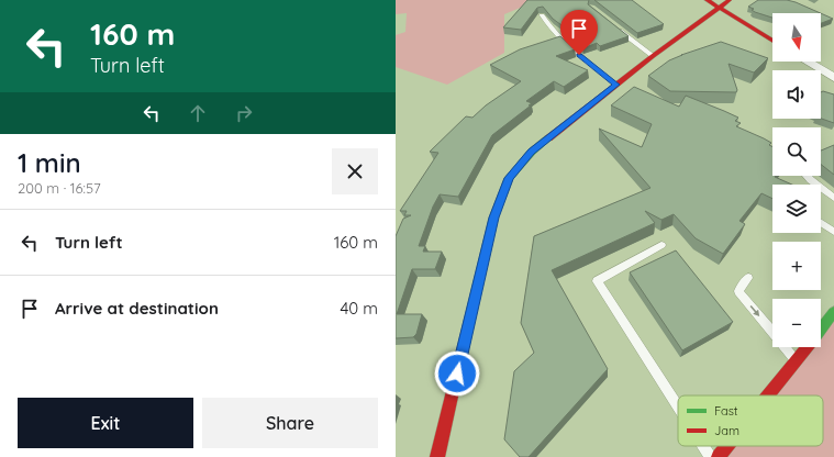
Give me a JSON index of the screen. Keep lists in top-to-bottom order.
{
  "legend": ["Fast", "Jam"],
  "north": "bottom",
  "page": {
    "turn": ["160 m", "Turn left"],
    "map_buttons": ["+", "−"],
    "heading": ["1 min", "200 m · 16:57"],
    "list": [
      {
        "name": "Turn left",
        "value": "160 m"
      },
      {
        "name": "Arrive at destination",
        "value": "40 m"
      }
    ],
    "buttons": ["Exit", "Share"]
  }
}
